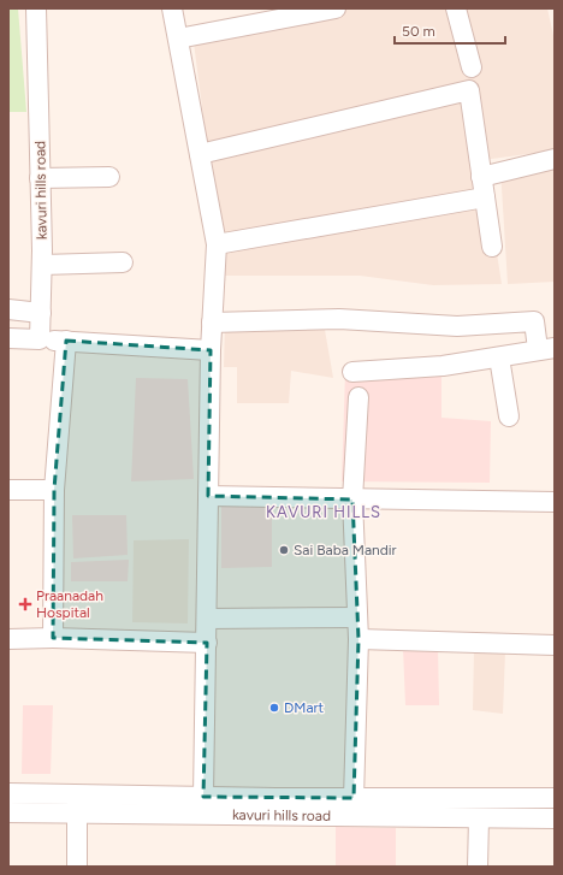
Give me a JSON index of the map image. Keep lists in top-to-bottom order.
{
  "streets": {
    "street": ["kavuri hills road"]
  },
  "districts": ["KAVURI HILLS"],
  "places": {
    "other": ["Sai Baba Mandir", "DMart"],
    "health": ["Praanadah Hospital"]
  },
  "scale_bar": "50 m"
}
